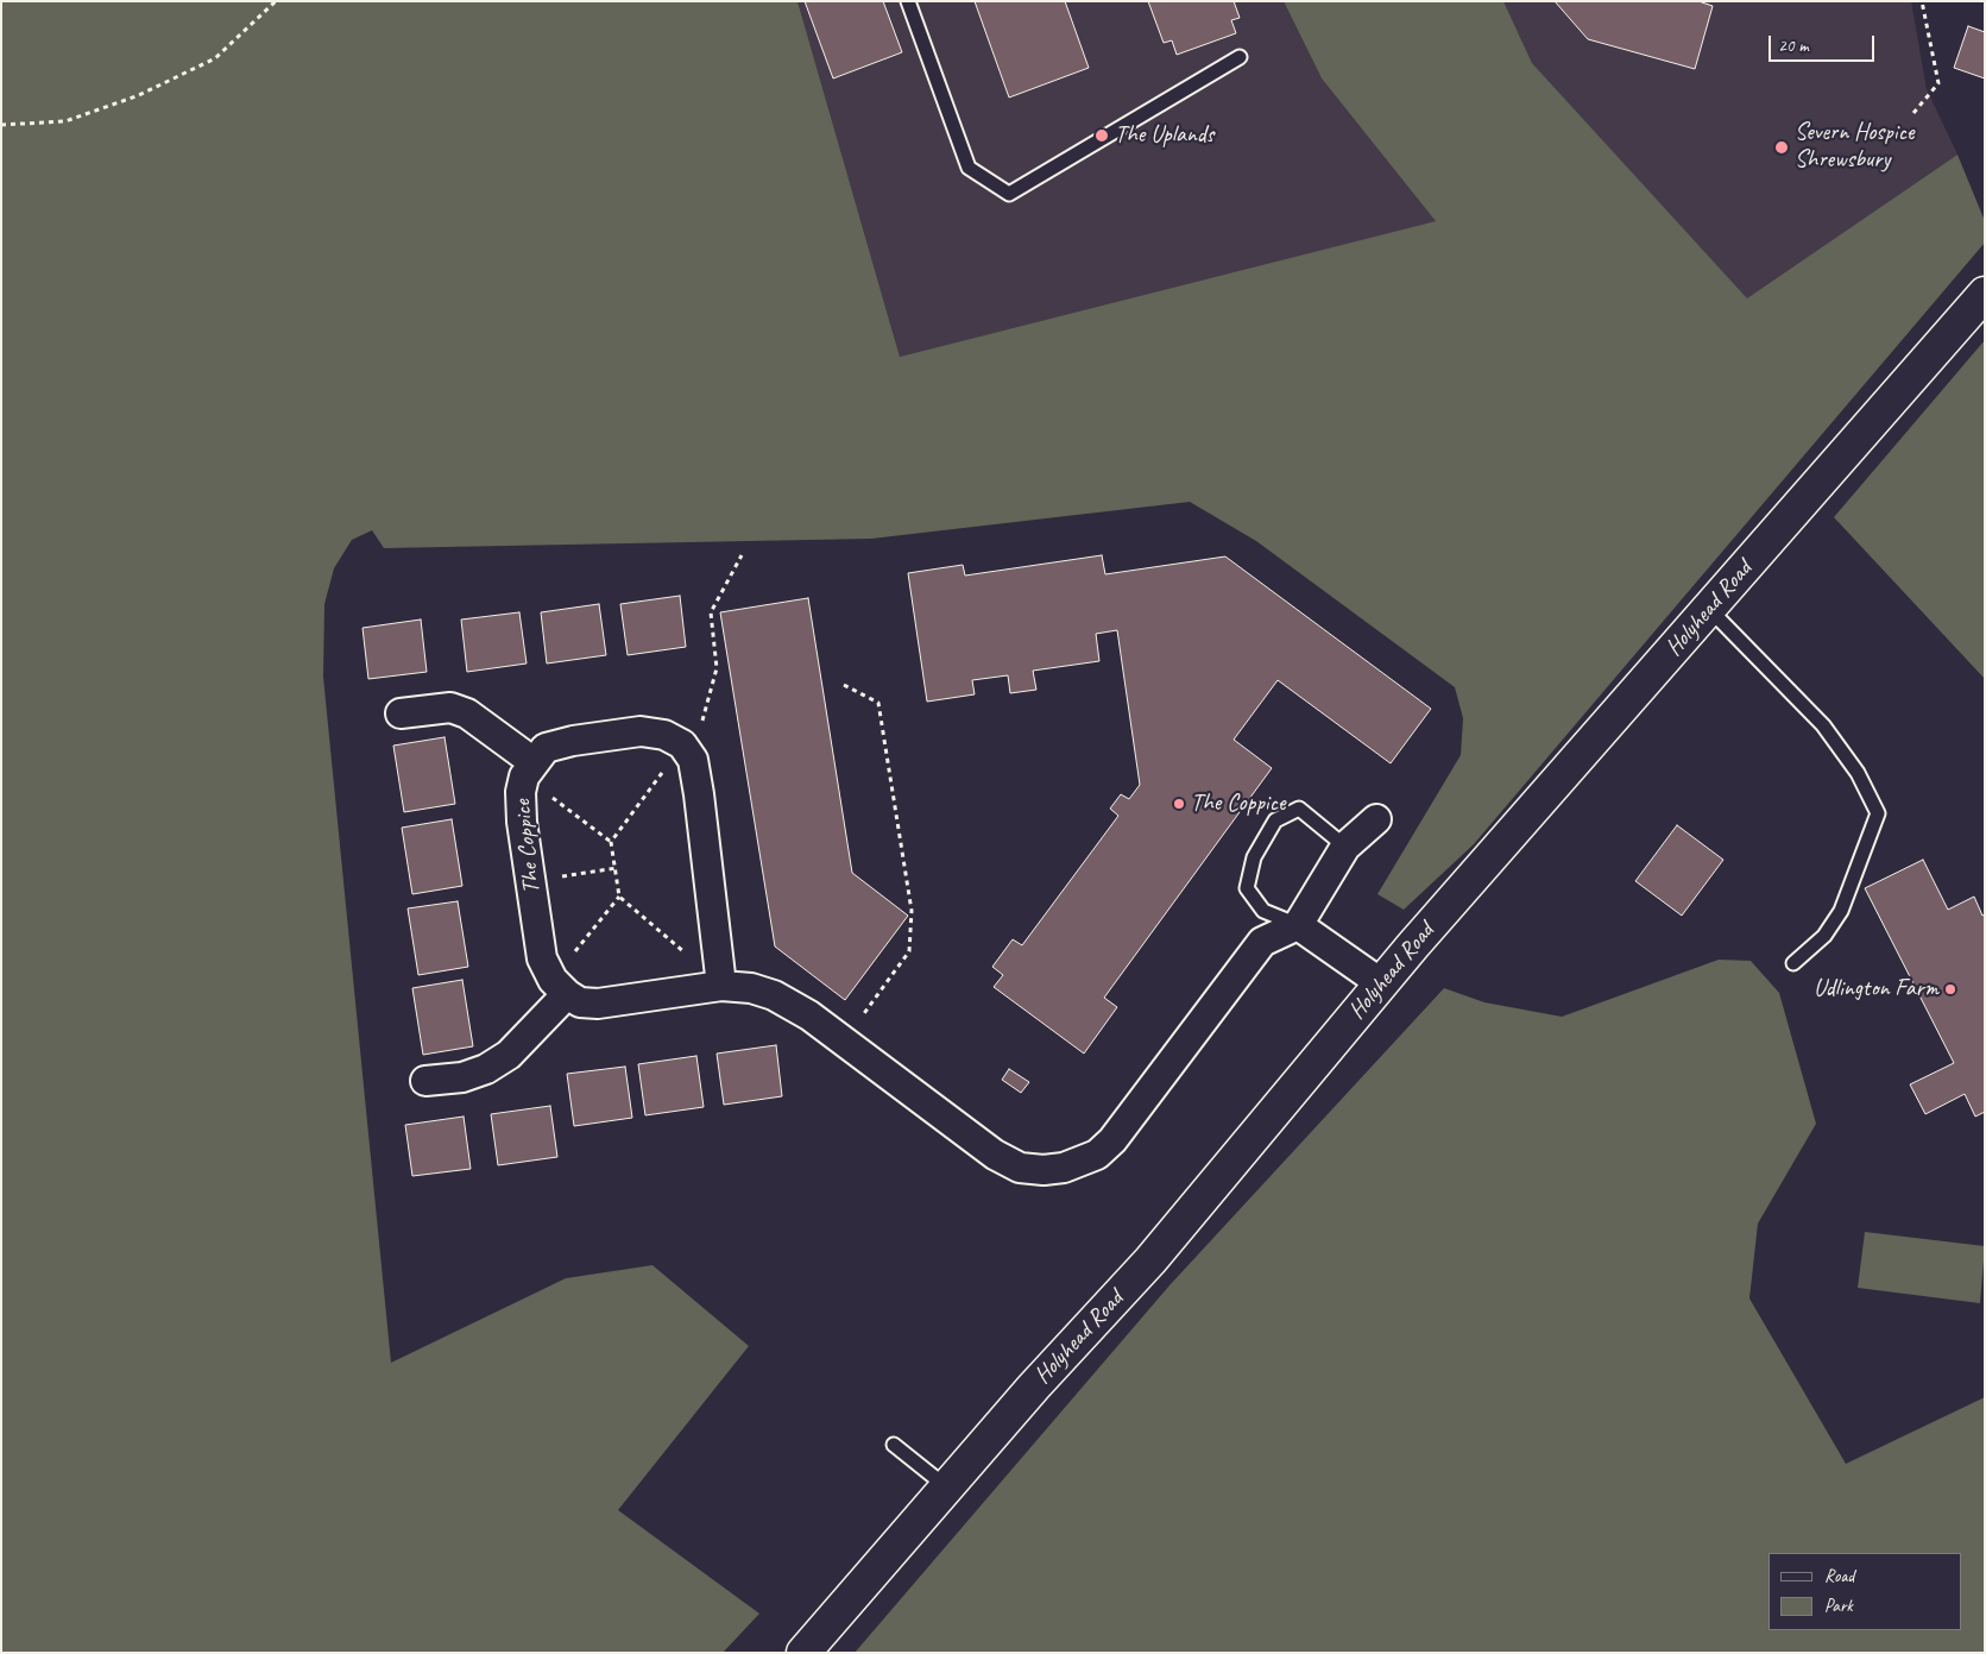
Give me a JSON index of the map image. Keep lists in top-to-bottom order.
{
  "streets": {
    "main road": ["Holyhead Road"],
    "street": ["The Coppice"]
  },
  "places": [
    "The Uplands",
    "Severn Hospice Shrewsbury",
    "The Coppice",
    "Udlington Farm"
  ],
  "legend": ["Road", "Park"],
  "scale_bar": "20 m"
}
